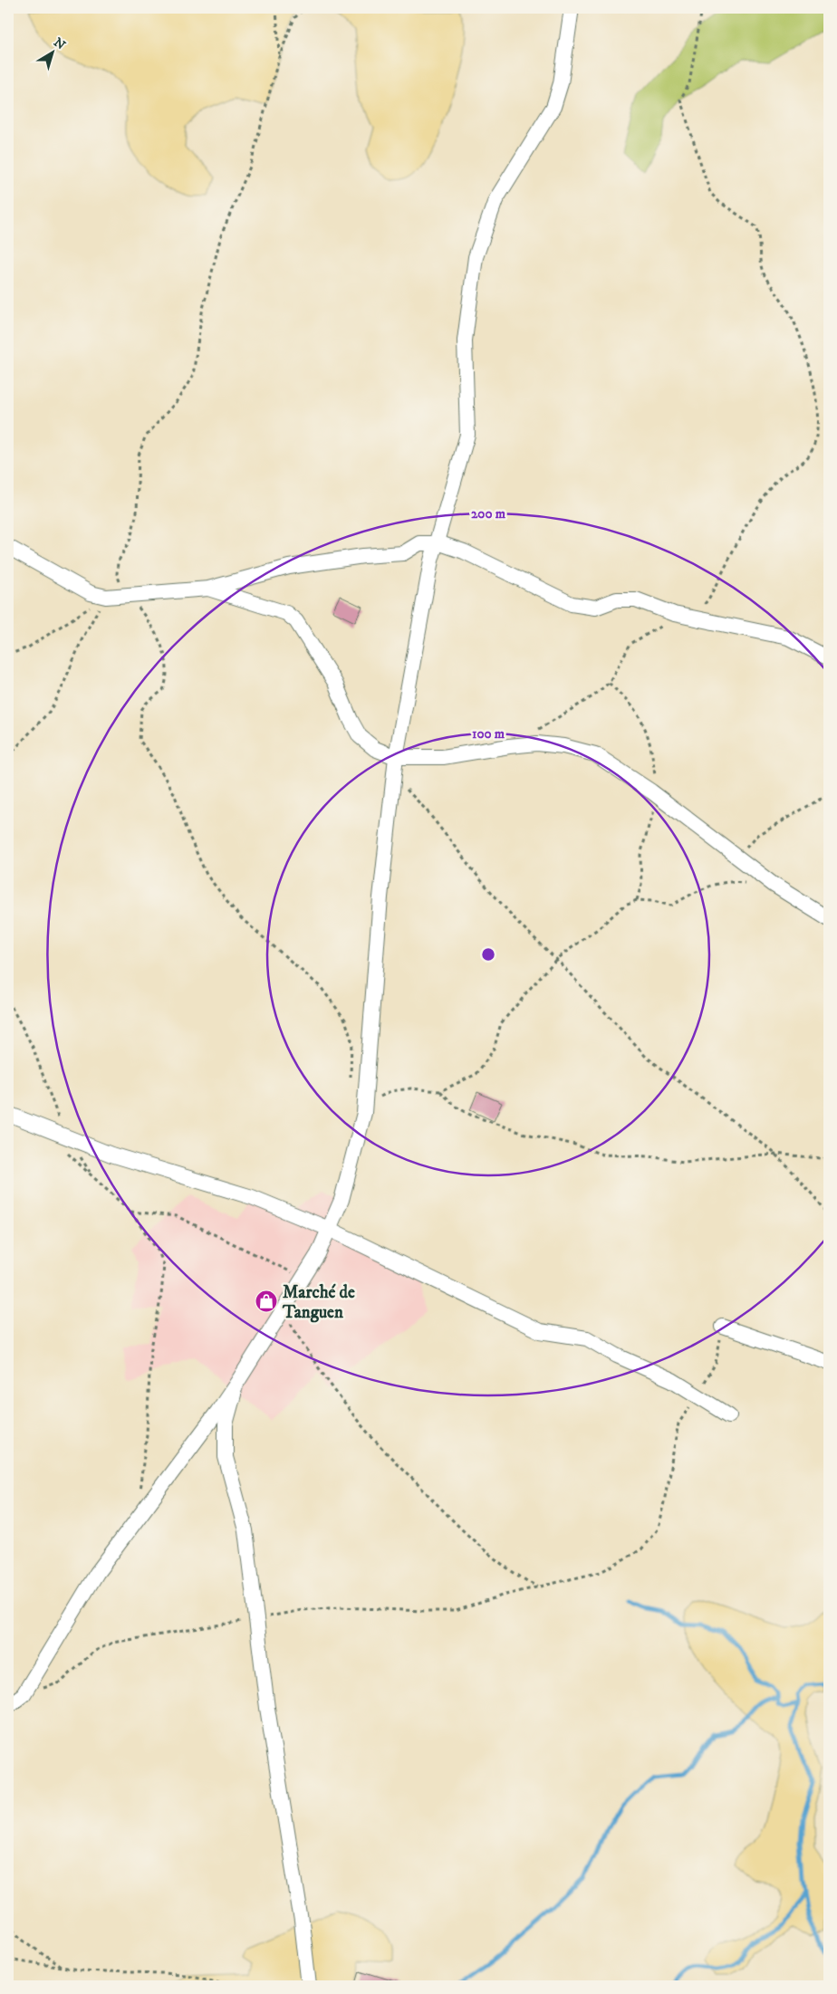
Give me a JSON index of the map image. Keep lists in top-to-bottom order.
{
  "places": {
    "shop": ["Marché de Tanguen"]
  },
  "north": "top right",
  "rings": ["200 m", "100 m"]
}
